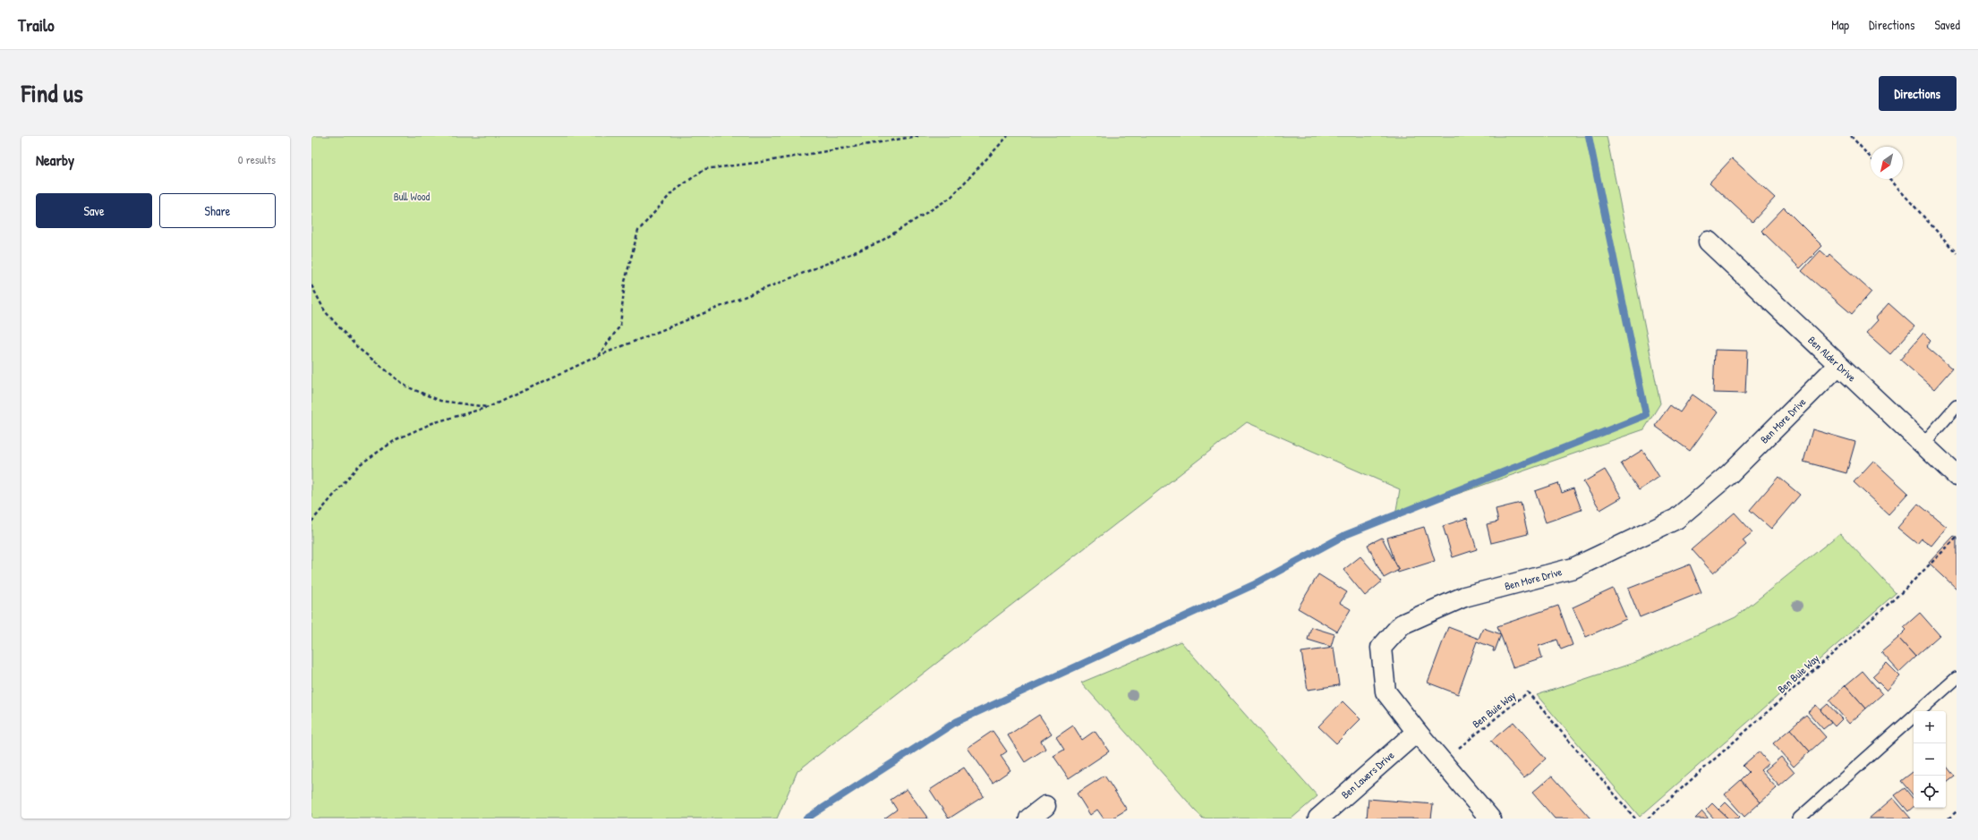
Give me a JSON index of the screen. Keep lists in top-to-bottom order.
{
  "streets": {
    "street": ["Ben Alder Drive", "Ben More Drive", "Ben Lawers Drive"],
    "path": ["Ben Buie Way"]
  },
  "crossings": [
    ["Ben Alder Drive", "Ben More Drive"],
    ["Ben More Drive", "Ben Buie Way"],
    ["Ben More Drive", "Ben Lawers Drive"]
  ],
  "parks": ["Bull Wood"],
  "north": "bottom left",
  "page": {
    "header": "Trailo",
    "nav": ["Map", "Directions", "Saved"],
    "title": "Find us",
    "buttons": [
      "Directions",
      ["Save", "Share"]
    ],
    "heading": ["Nearby", "0 results"],
    "map_buttons": ["+", "−"]
  }
}
